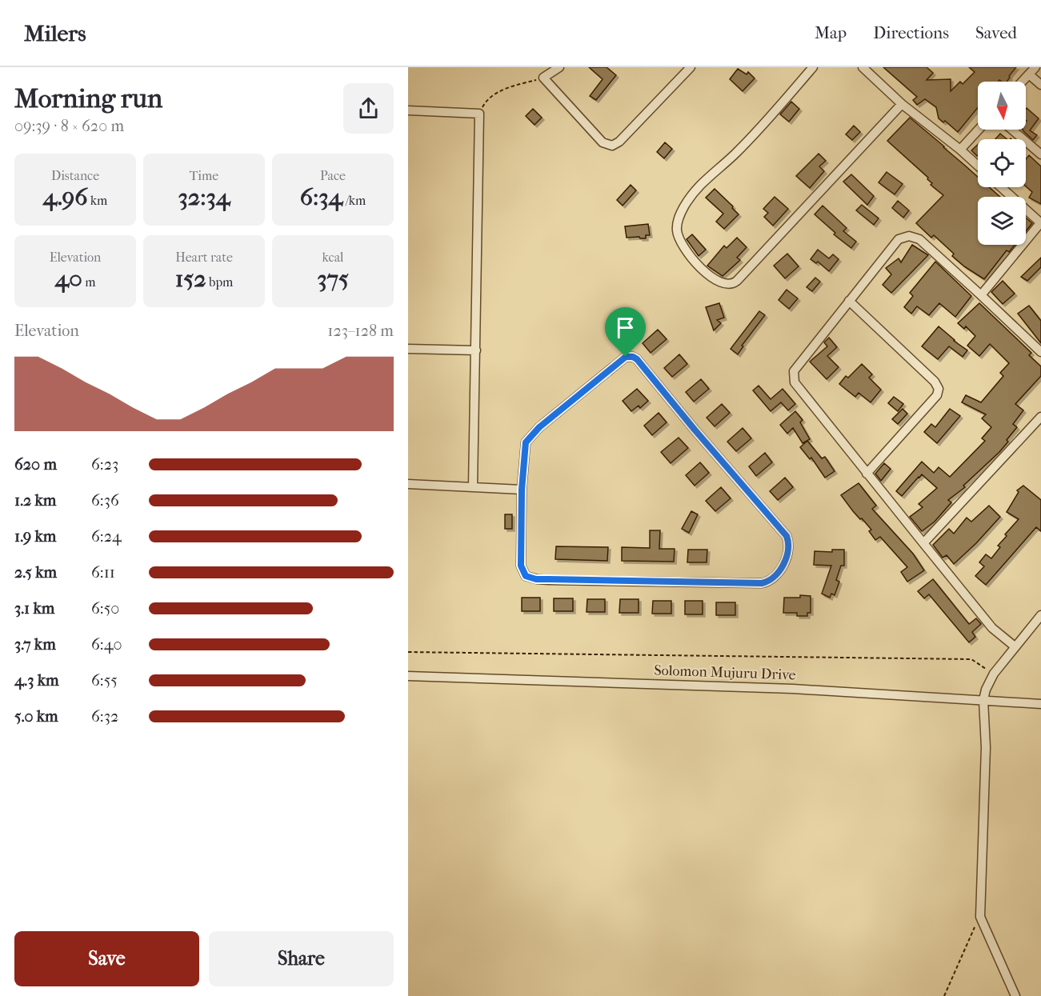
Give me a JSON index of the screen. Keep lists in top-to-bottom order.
{
  "streets": {
    "street": ["Solomon Mujuru Drive"]
  },
  "north": "bottom",
  "page": {
    "header": "Milers",
    "nav": ["Map", "Directions", "Saved"],
    "heading": ["Morning run", "09:39 · 8 × 620 m"],
    "stats": [
      ["Distance", "4.96 km"],
      ["Time", "32:34"],
      ["Pace", "6:34 /km"],
      ["Elevation", "40 m"],
      ["Heart rate", "152 bpm"],
      ["kcal", "375"]
    ],
    "chart": ["Elevation", "123–128 m"],
    "list": [
      {
        "name": "620 m",
        "note": "6:23"
      },
      {
        "name": "1.2 km",
        "note": "6:36"
      },
      {
        "name": "1.9 km",
        "note": "6:24"
      },
      {
        "name": "2.5 km",
        "note": "6:11"
      },
      {
        "name": "3.1 km",
        "note": "6:50"
      },
      {
        "name": "3.7 km",
        "note": "6:40"
      },
      {
        "name": "4.3 km",
        "note": "6:55"
      },
      {
        "name": "5.0 km",
        "note": "6:32"
      }
    ],
    "buttons": ["Save", "Share"]
  }
}
